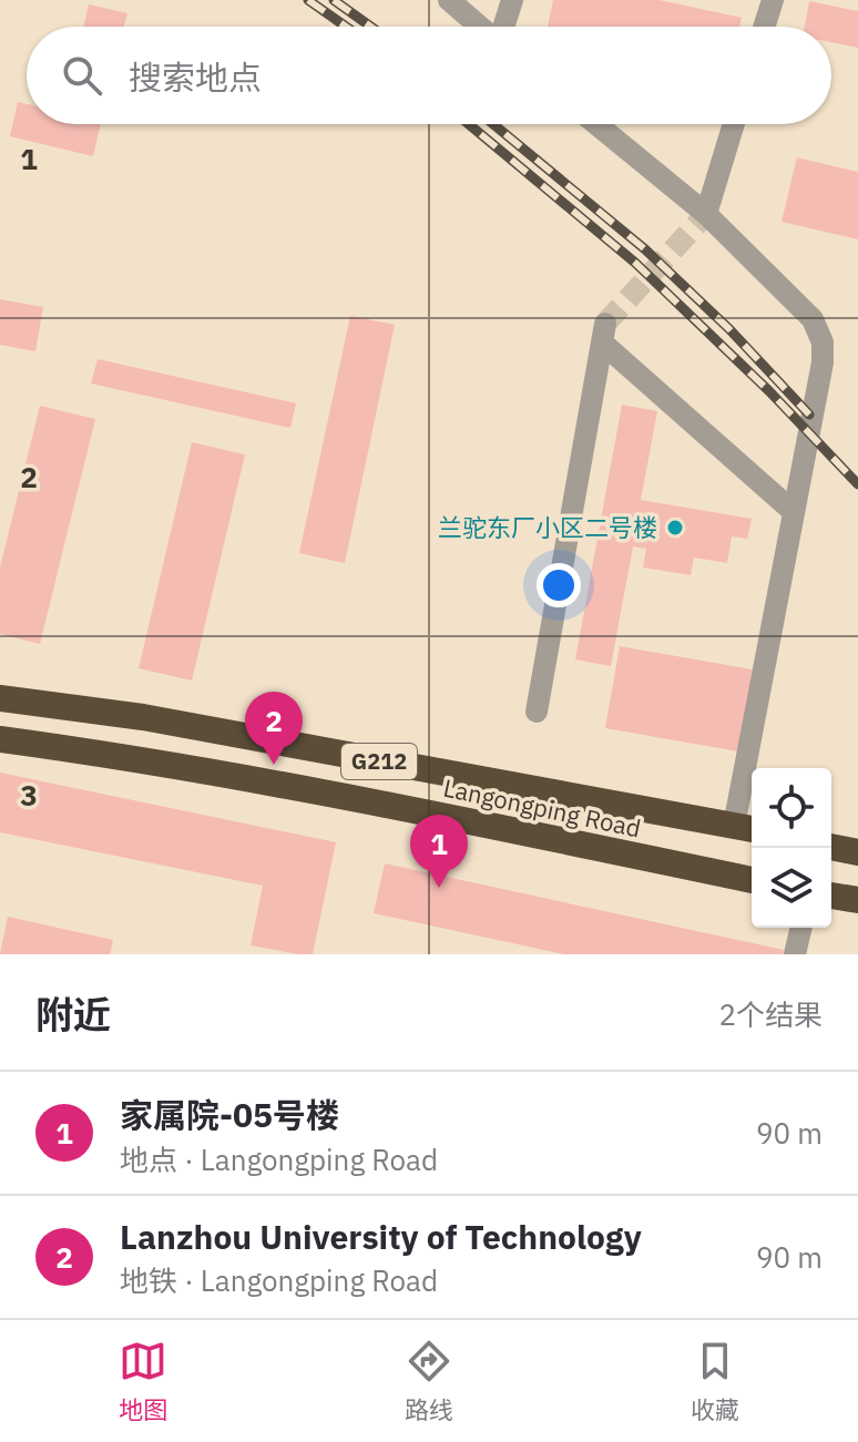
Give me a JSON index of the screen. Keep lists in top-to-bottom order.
{
  "streets": {
    "highway": ["G212", "Langongping Road"]
  },
  "places": ["兰驼东厂小区二号楼"],
  "page": {
    "search": "搜索地点",
    "pins": ["2", "1"],
    "heading": ["附近", "2个结果"],
    "list": [
      {
        "mark": "1",
        "name": "家属院-05号楼",
        "note": "地点 · Langongping Road",
        "value": "90 m"
      },
      {
        "mark": "2",
        "name": "Lanzhou University of Technology",
        "note": "地铁 · Langongping Road",
        "value": "90 m"
      }
    ],
    "nav": ["地图", "路线", "收藏"]
  },
  "grid": {
    "rows": ["1", "2", "3"]
  }
}
